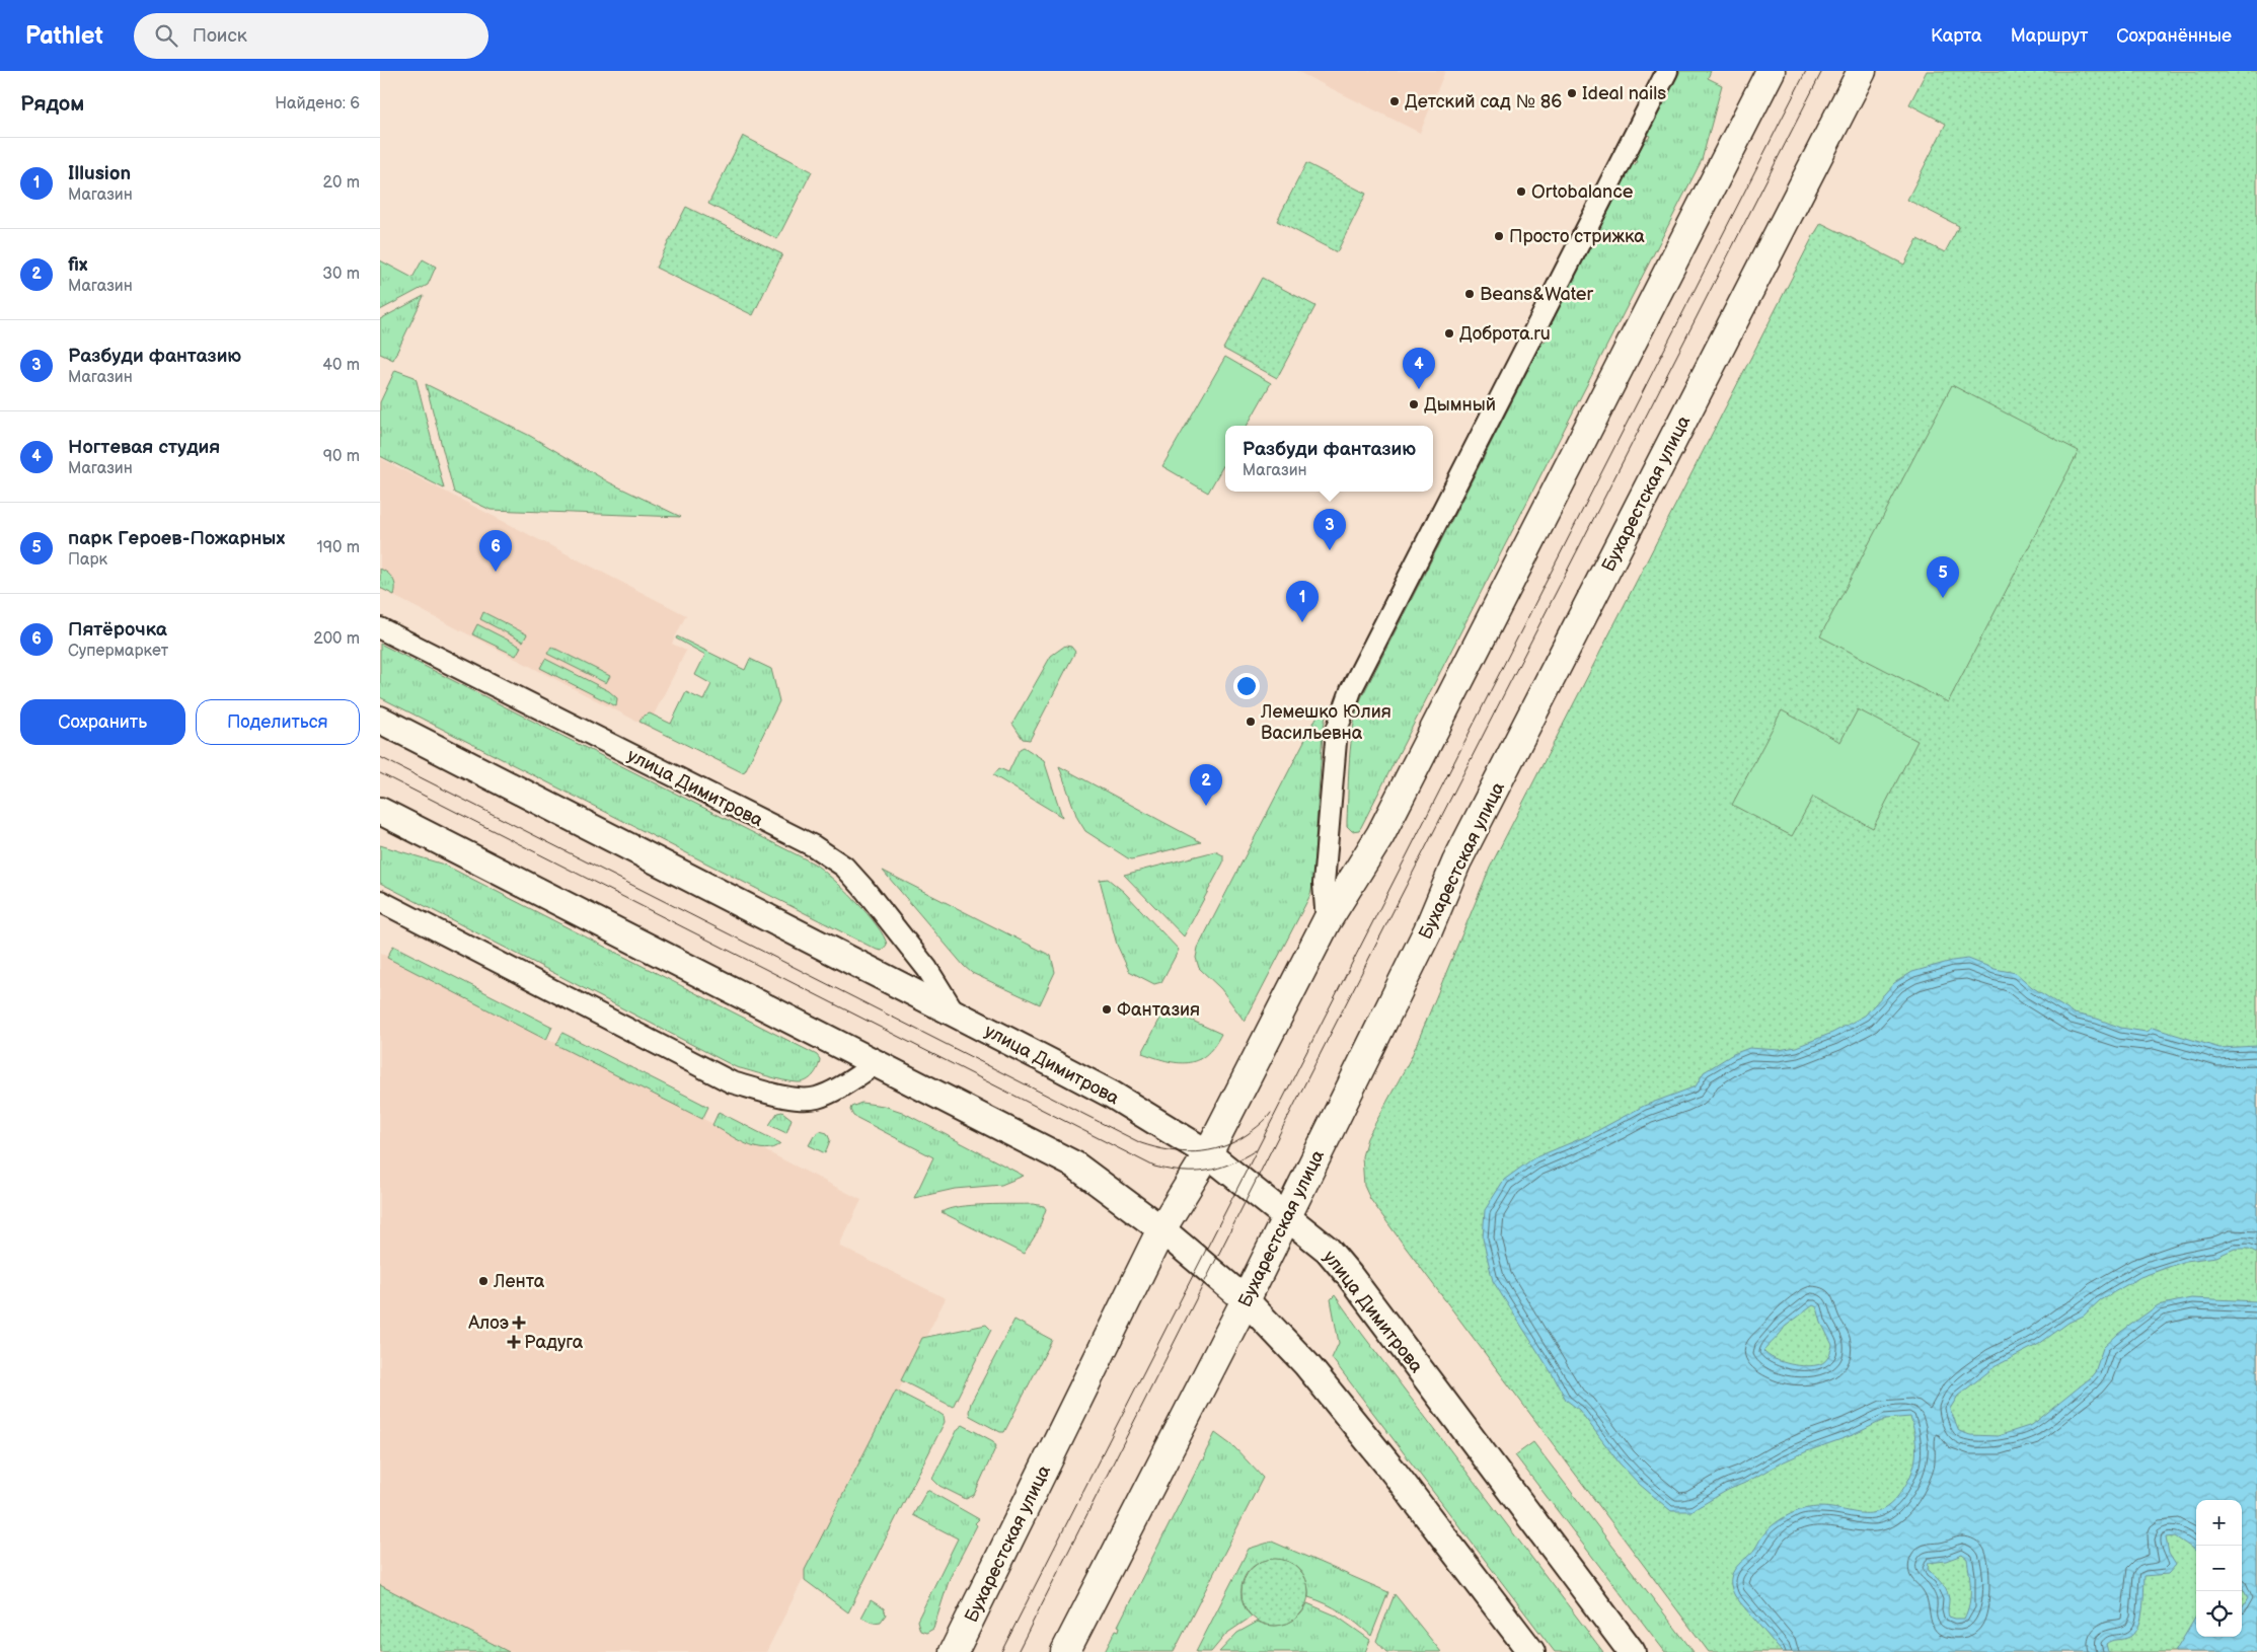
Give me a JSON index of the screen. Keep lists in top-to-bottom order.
{
  "streets": {
    "main road": ["Бухарестская улица"],
    "street": ["улица Димитрова"]
  },
  "crossings": [
    ["Бухарестская улица", "улица Димитрова"]
  ],
  "places": {
    "other": [
      "Ideal nails",
      "Детский сад № 86",
      "Ortobalance",
      "Просто стрижка",
      "Beans&Water",
      "Доброта.ru",
      "Дымный",
      "Лемешко Юлия Васильевна",
      "Фантазия",
      "Лента"
    ],
    "health": ["Алоэ", "Радуга"]
  },
  "page": {
    "header": "Pathlet",
    "search": "Поиск",
    "nav": ["Карта", "Маршрут", "Сохранённые"],
    "heading": ["Рядом", "Найдено: 6"],
    "list": [
      {
        "mark": "1",
        "name": "Illusion",
        "note": "Магазин",
        "value": "20 m"
      },
      {
        "mark": "2",
        "name": "fix",
        "note": "Магазин",
        "value": "30 m"
      },
      {
        "mark": "3",
        "name": "Разбуди фантазию",
        "note": "Магазин",
        "value": "40 m"
      },
      {
        "mark": "4",
        "name": "Ногтевая студия",
        "note": "Магазин",
        "value": "90 m"
      },
      {
        "mark": "5",
        "name": "парк Героев-Пожарных",
        "note": "Парк",
        "value": "190 m"
      },
      {
        "mark": "6",
        "name": "Пятёрочка",
        "note": "Супермаркет",
        "value": "200 m"
      }
    ],
    "pins": [
      "4",
      "3",
      "6",
      "5",
      "1",
      "2"
    ],
    "popup": ["Разбуди фантазию", "Магазин"],
    "buttons": ["Сохранить", "Поделиться"],
    "map_buttons": ["+", "−"]
  }
}
